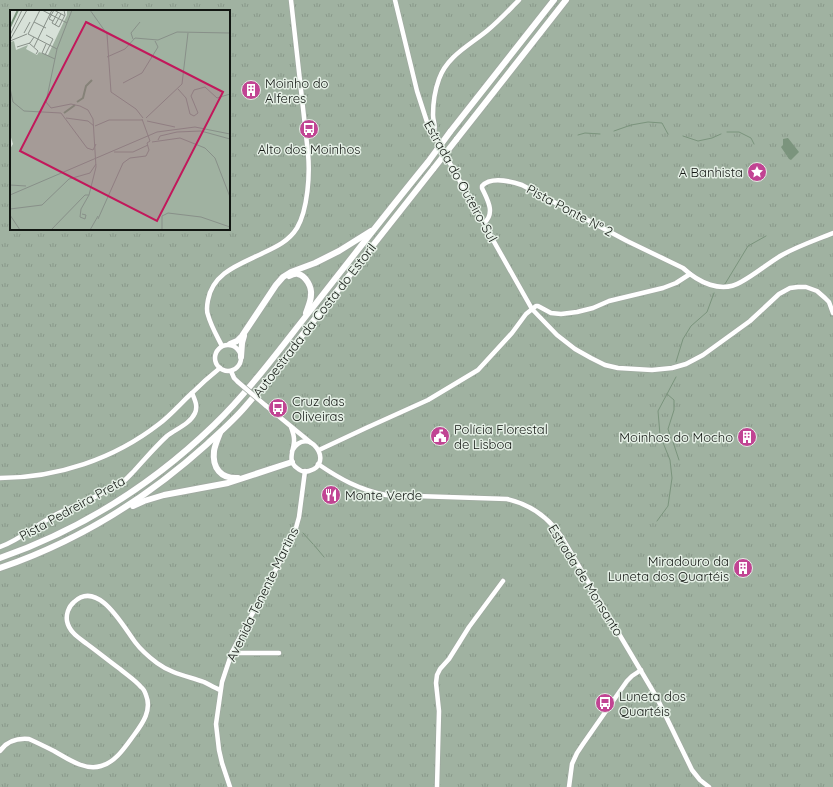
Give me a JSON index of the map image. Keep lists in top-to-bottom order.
{
  "streets": {
    "highway": ["Autoestrada da Costa do Estoril"],
    "street": [
      "Estrada do Outeiro-Sul",
      "Pista Ponte Nº 2",
      "Pista Pedreira Preta",
      "Estrada de Monsanto",
      "Avenida Tenente Martins"
    ]
  },
  "crossings": [
    ["Estrada do Outeiro-Sul", "Pista Ponte Nº 2"],
    ["Estrada de Monsanto", "Avenida Tenente Martins"]
  ],
  "places": {
    "building": ["Moinho do Alferes", "Moinhos do Mocho", "Miradouro da Luneta dos Quartéis"],
    "bus stop": ["Alto dos Moinhos", "Cruz das Oliveiras", "Luneta dos Quartéis"],
    "place": ["A Banhista"],
    "public building": ["Polícia Florestal de Lisboa"],
    "restaurant": ["Monte Verde"]
  }
}
